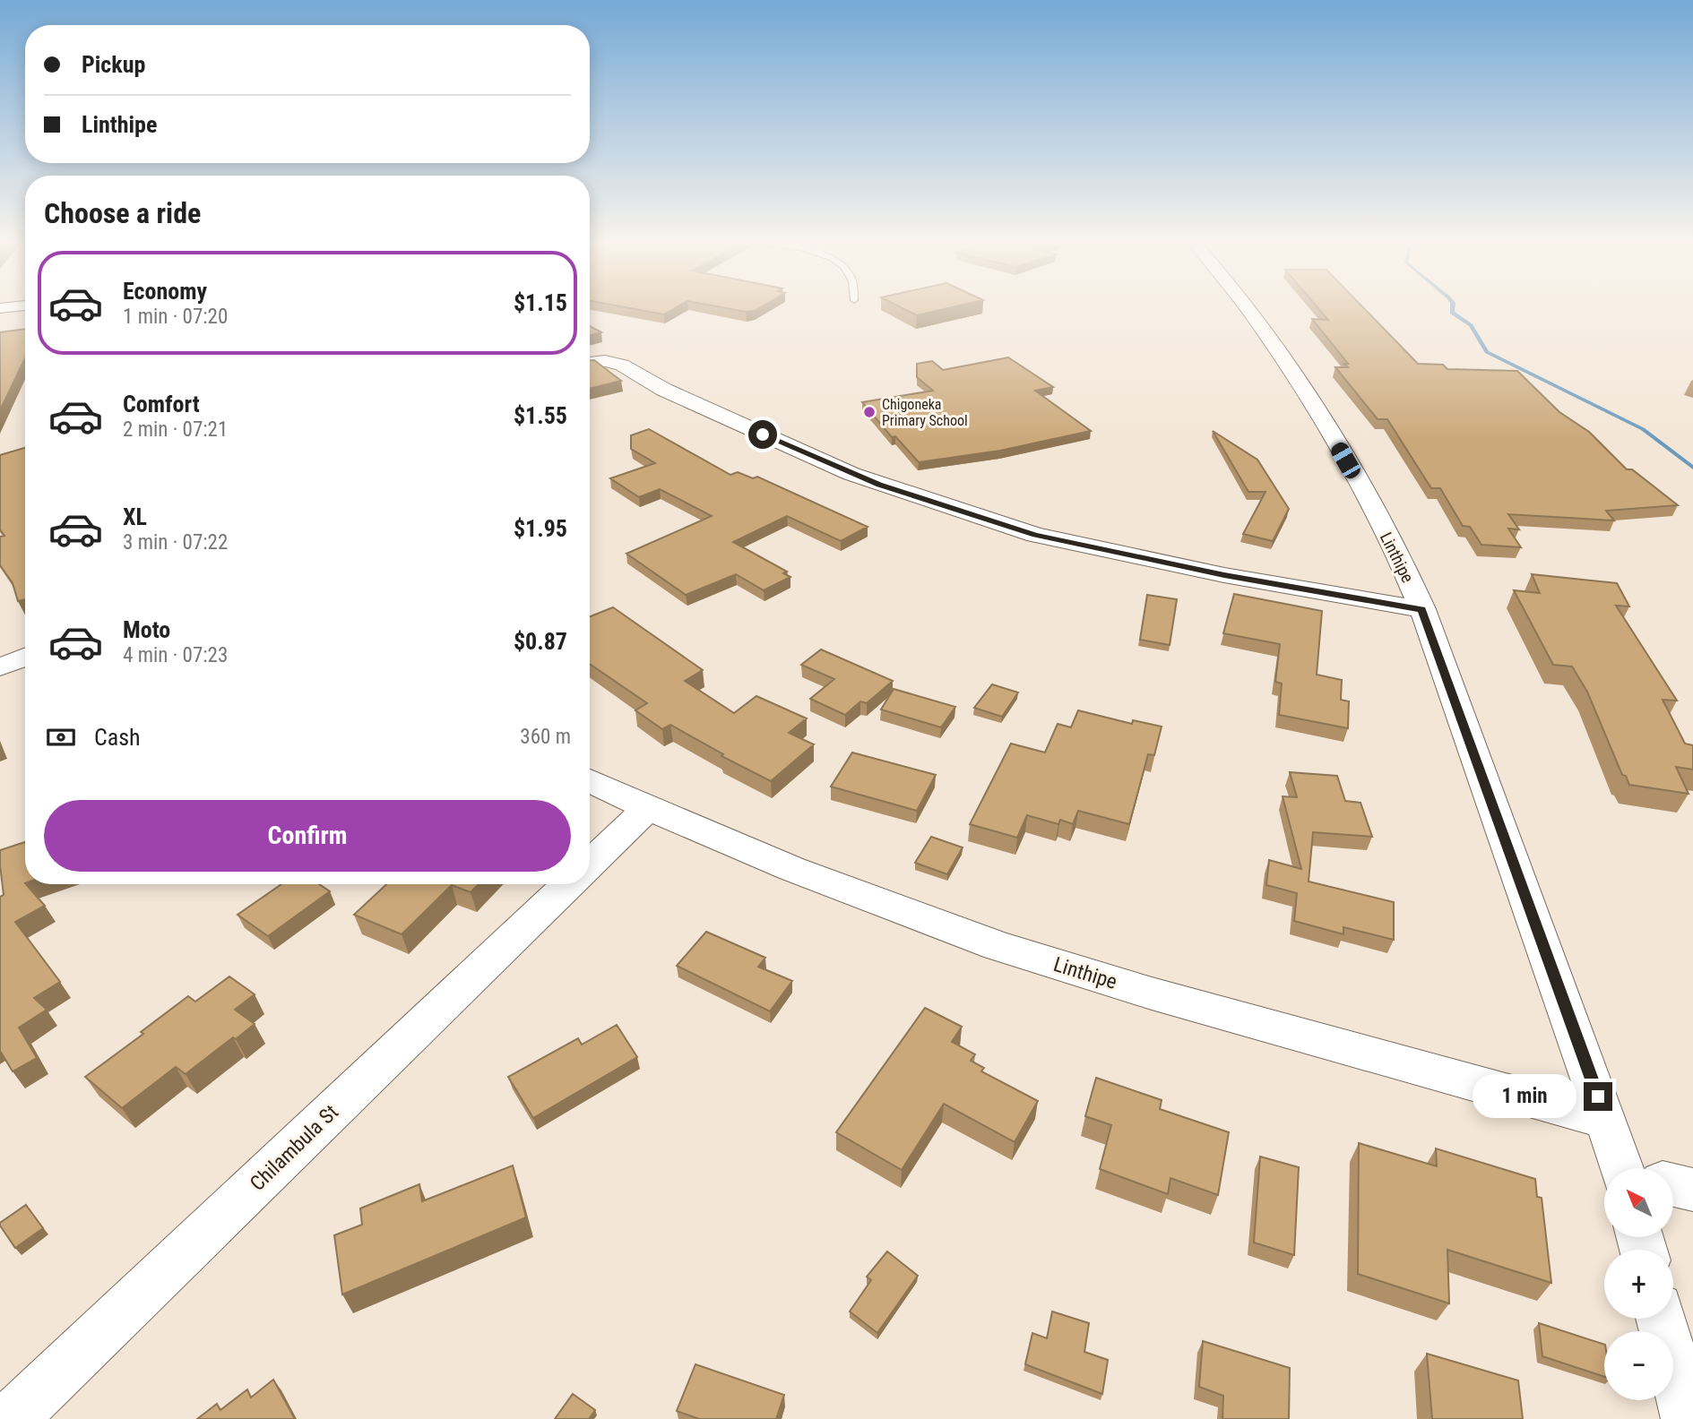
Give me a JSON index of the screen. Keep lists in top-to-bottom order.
{
  "streets": {
    "street": ["Linthipe", "Chilambula St"]
  },
  "places": ["Chigoneka Primary School"],
  "north": "top left",
  "page": {
    "banner": ["Pickup", "Linthipe"],
    "heading": "Choose a ride",
    "list": [
      {
        "name": "Economy",
        "note": "1 min · 07:20",
        "value": "$1.15"
      },
      {
        "name": "Comfort",
        "note": "2 min · 07:21",
        "value": "$1.55"
      },
      {
        "name": "XL",
        "note": "3 min · 07:22",
        "value": "$1.95"
      },
      {
        "name": "Moto",
        "note": "4 min · 07:23",
        "value": "$0.87"
      }
    ],
    "pay": ["Cash", "360 m"],
    "buttons": "Confirm",
    "bubble": "1 min",
    "map_buttons": ["+", "−"]
  }
}
